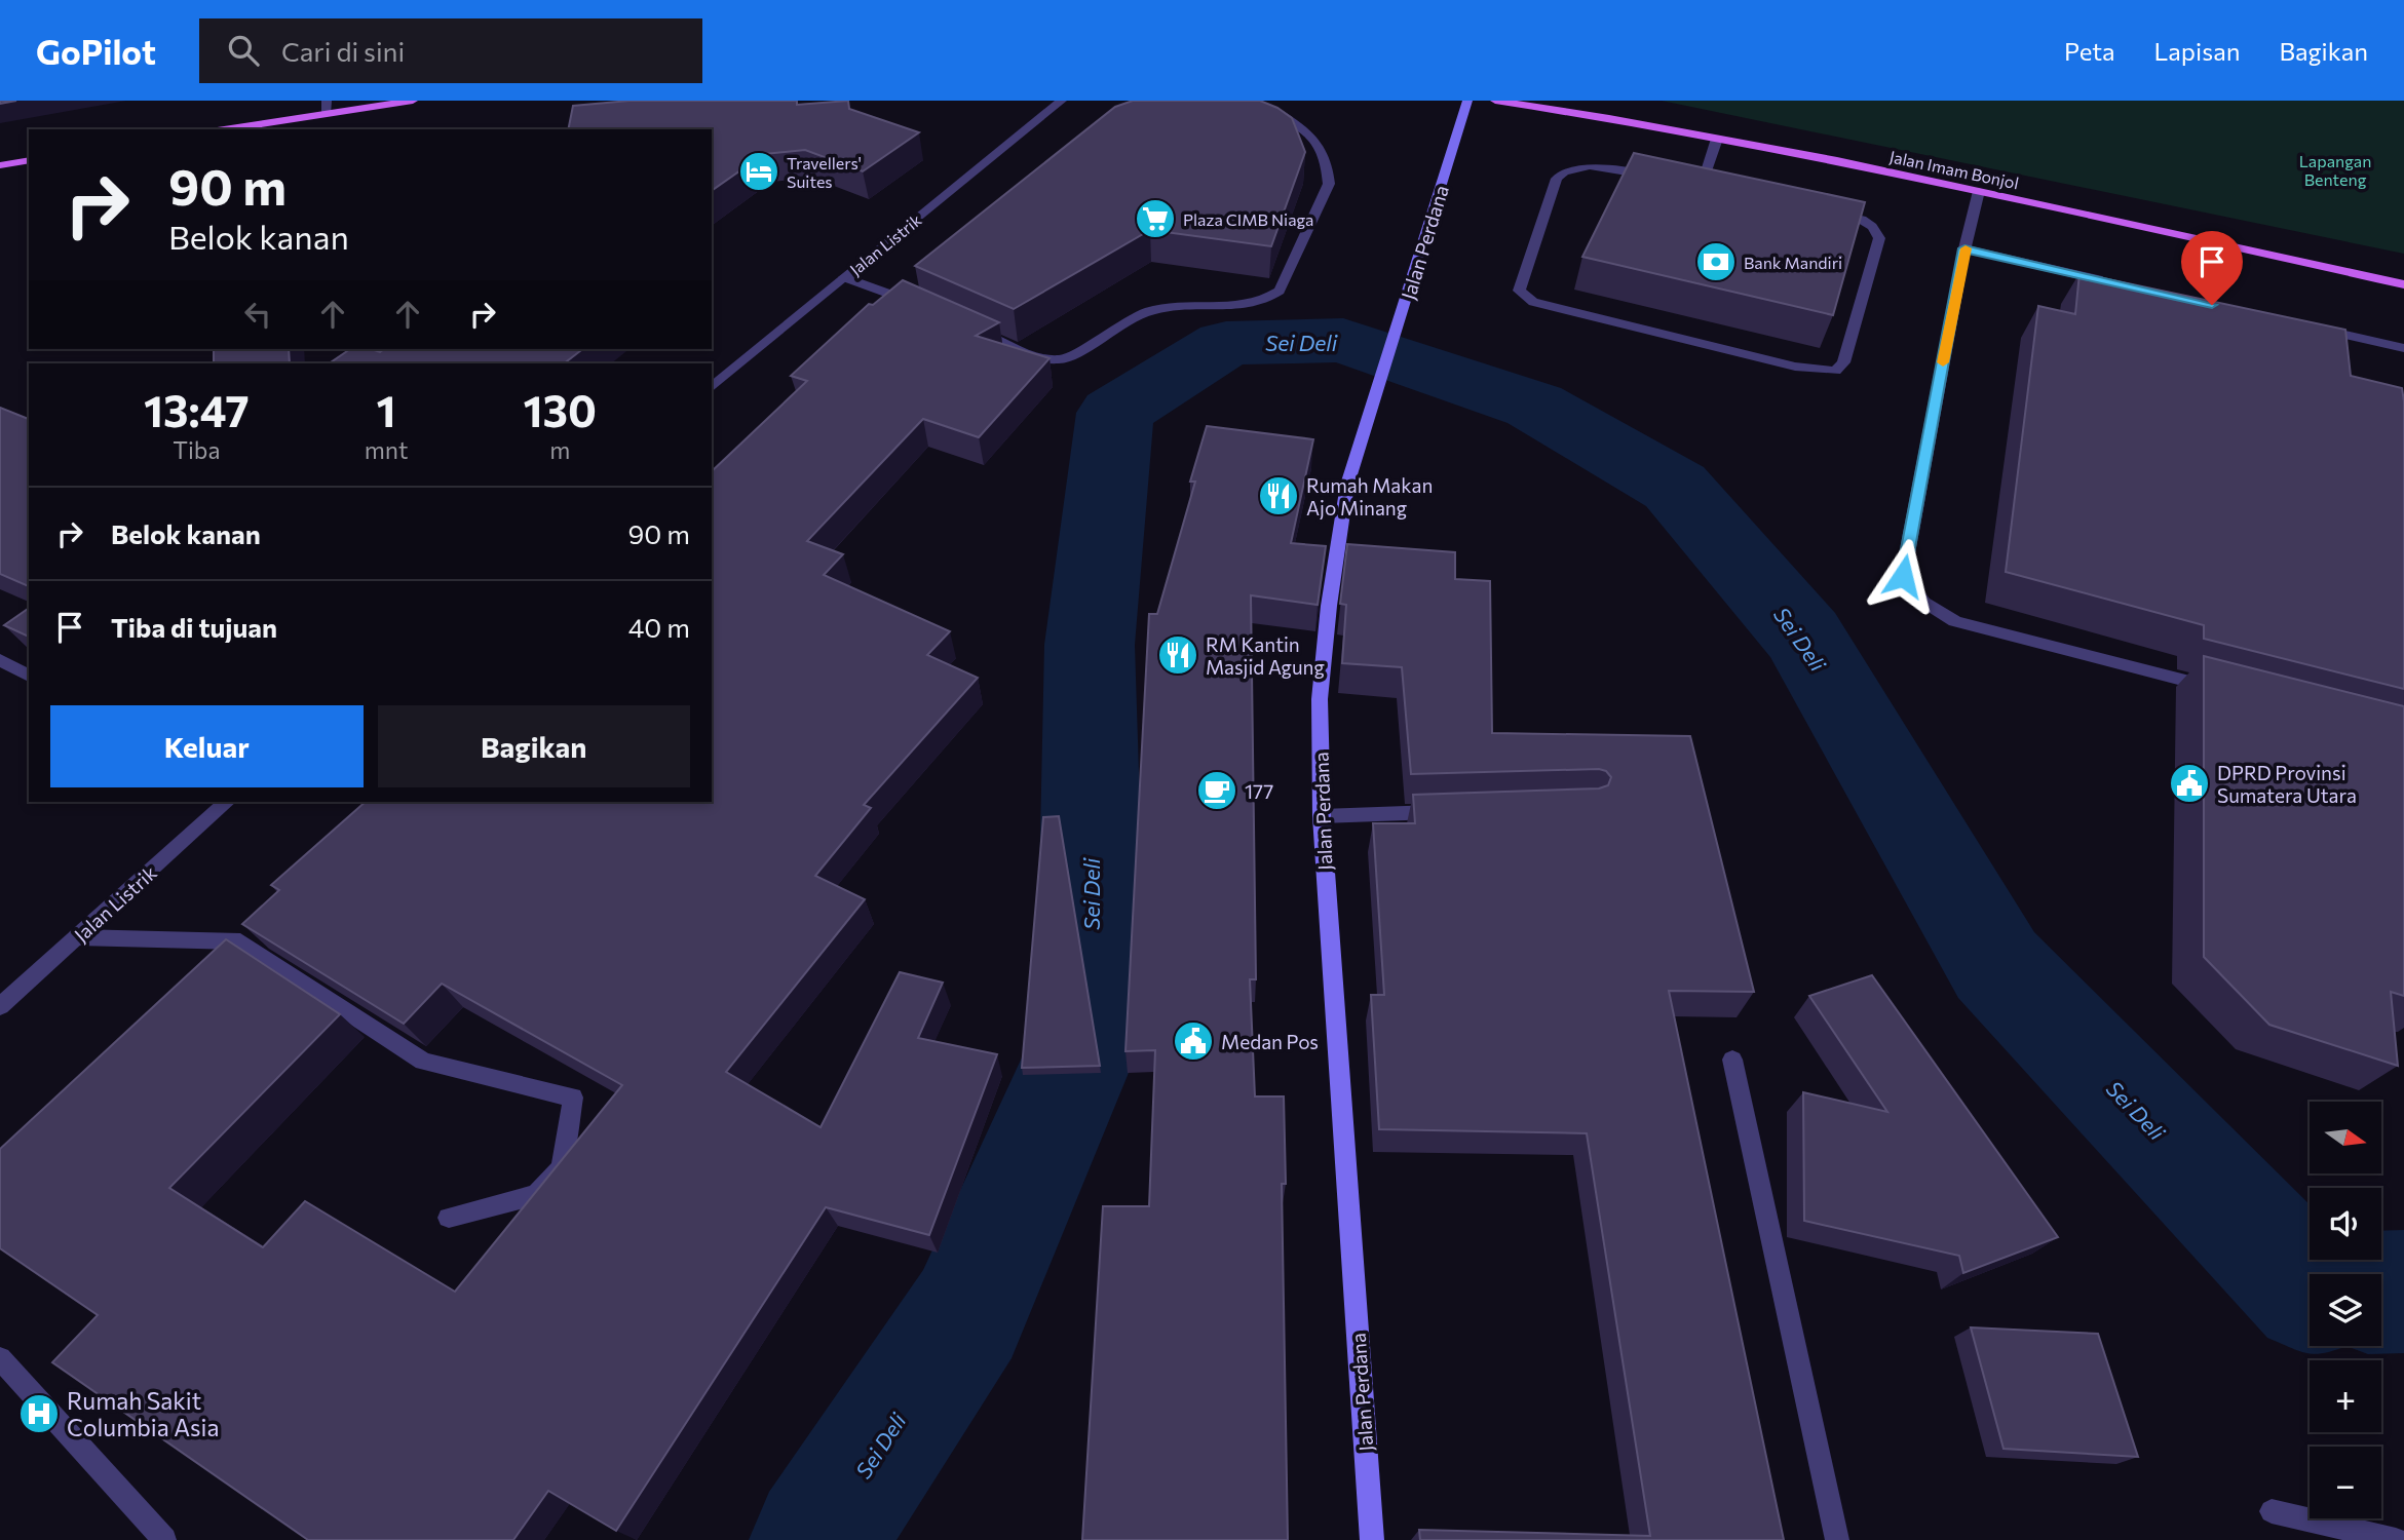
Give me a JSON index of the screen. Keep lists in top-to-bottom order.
{
  "streets": {
    "main road": ["Jalan Imam Bonjol", "Jalan Perdana"],
    "street": ["Jalan Listrik"]
  },
  "water": ["Sei Deli"],
  "parks": ["Lapangan Benteng"],
  "places": {
    "hotel": ["Travellers' Suites"],
    "supermarket": ["Plaza CIMB Niaga"],
    "bank": ["Bank Mandiri"],
    "restaurant": ["Rumah Makan Ajo Minang", "RM Kantin Masjid Agung"],
    "public building": ["DPRD Provinsi Sumatera Utara", "Medan Pos"],
    "cafe": ["177"],
    "hospital": ["Rumah Sakit Columbia Asia"]
  },
  "north": "right",
  "page": {
    "header": "GoPilot",
    "search": "Cari di sini",
    "nav": ["Peta", "Lapisan", "Bagikan"],
    "turn": ["90 m", "Belok kanan"],
    "eta": [
      "13:47",
      "Tiba",
      "1",
      "mnt",
      "130",
      "m"
    ],
    "list": [
      {
        "name": "Belok kanan",
        "value": "90 m"
      },
      {
        "name": "Tiba di tujuan",
        "value": "40 m"
      }
    ],
    "buttons": ["Keluar", "Bagikan"],
    "map_buttons": ["+", "−"]
  }
}
